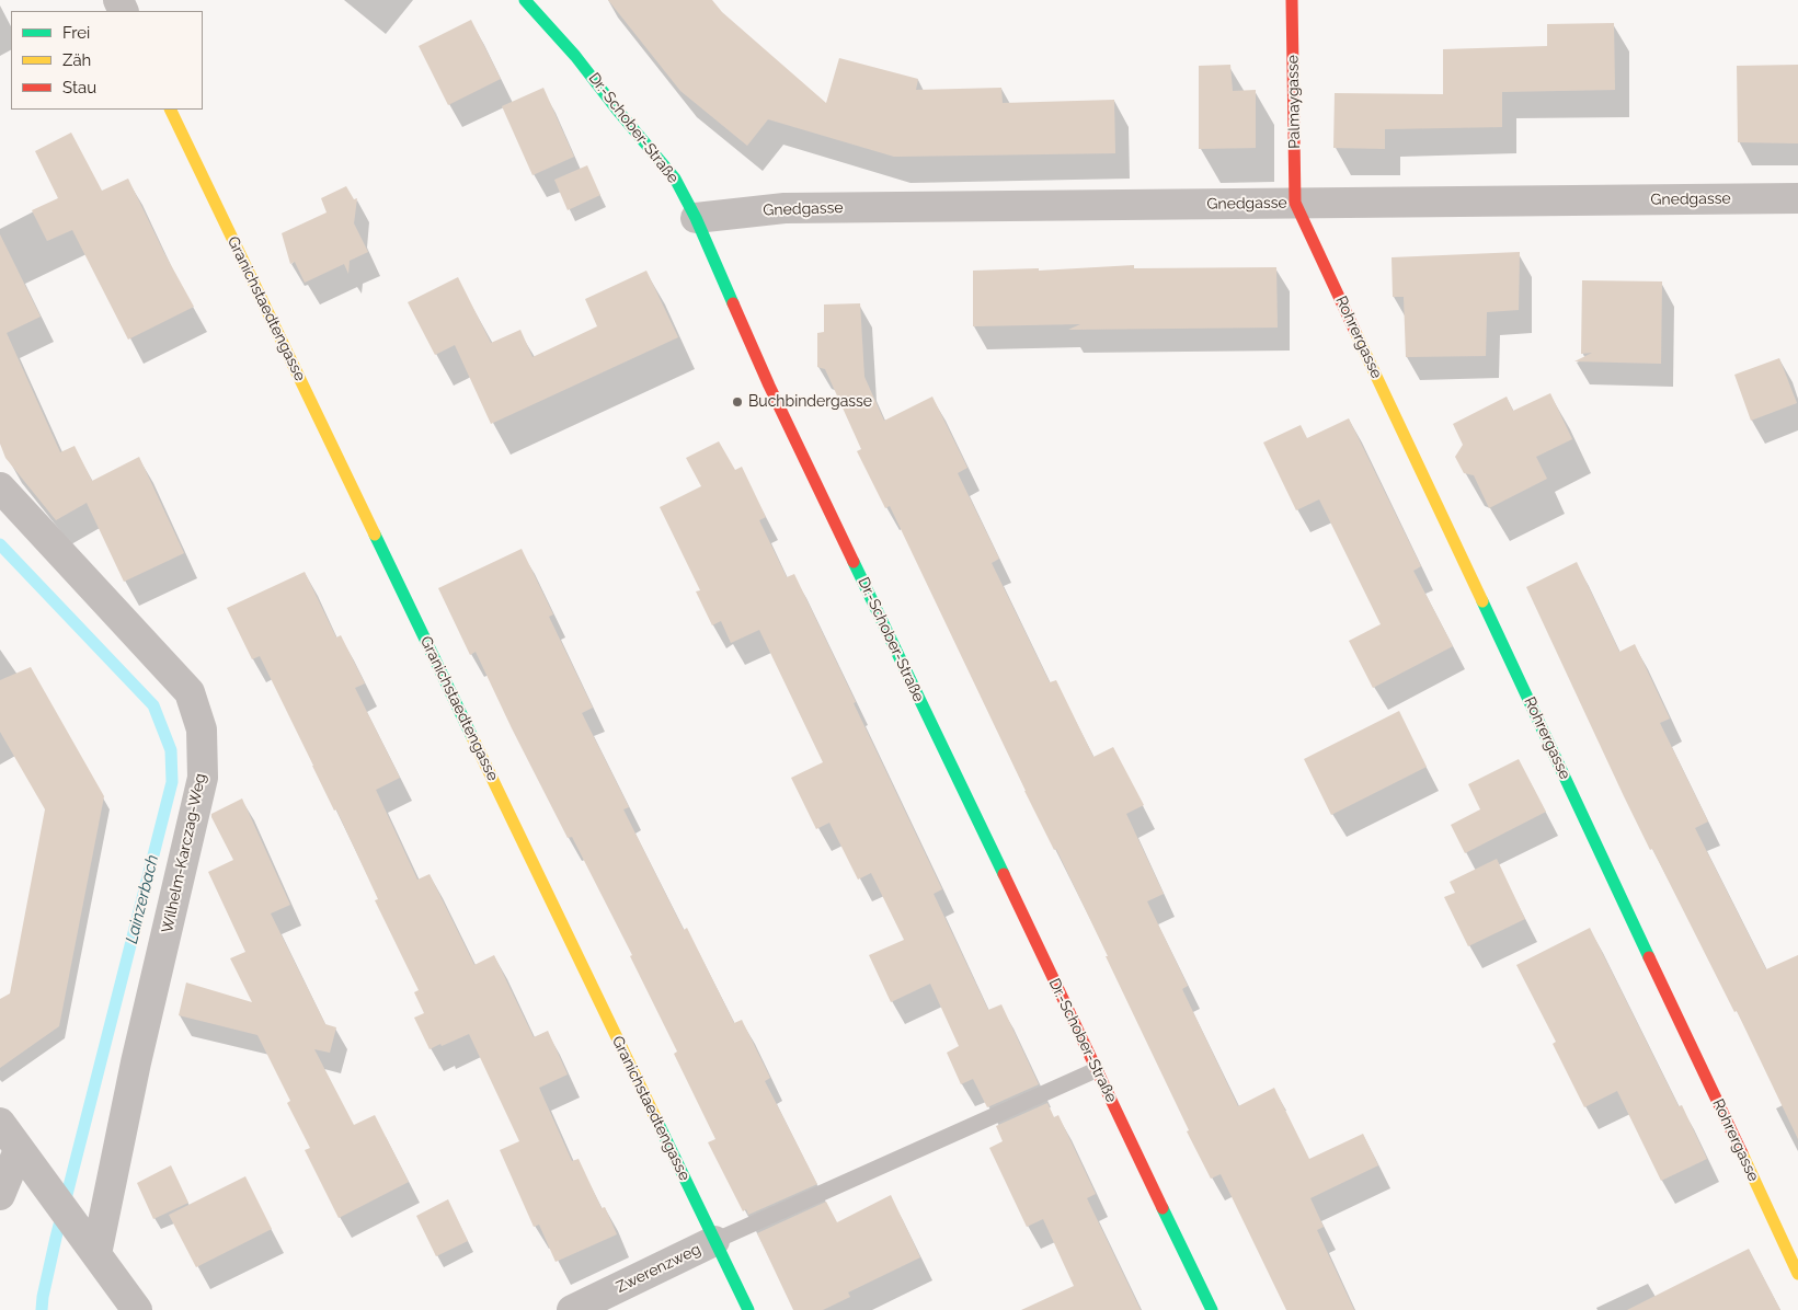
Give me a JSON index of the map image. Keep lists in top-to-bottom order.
{
  "streets": {
    "street": [
      "Palmaygasse",
      "Dr.-Schober-Straße",
      "Gnedgasse",
      "Granichstaedtengasse",
      "Rohrergasse",
      "Wilhelm-Karczag-Weg",
      "Zwerenzweg"
    ]
  },
  "crossings": [
    ["Palmaygasse", "Gnedgasse"],
    ["Palmaygasse", "Rohrergasse"],
    ["Dr.-Schober-Straße", "Gnedgasse"],
    ["Gnedgasse", "Rohrergasse"],
    ["Granichstaedtengasse", "Zwerenzweg"]
  ],
  "water": ["Lainzerbach"],
  "places": ["Buchbindergasse"],
  "legend": ["Frei", "Zäh", "Stau"]
}
